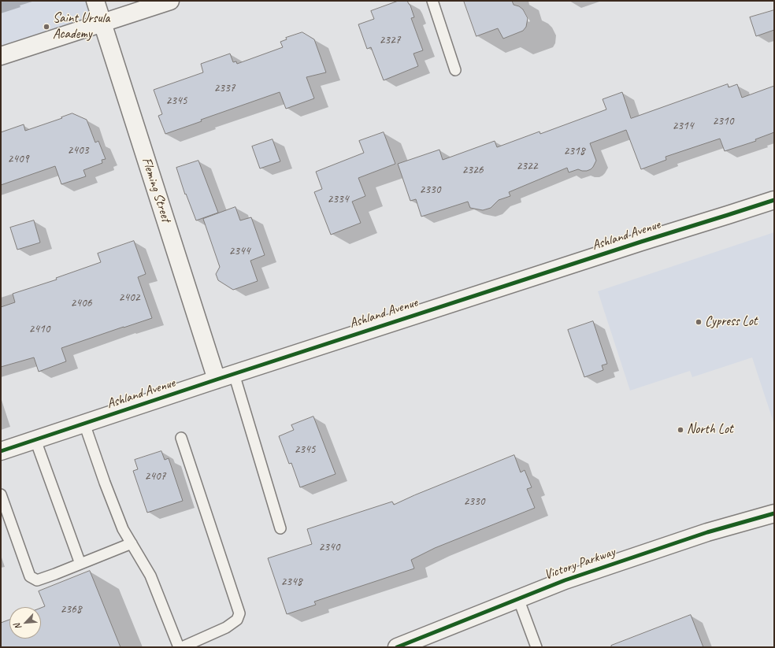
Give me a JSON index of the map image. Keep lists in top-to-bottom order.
{
  "streets": {
    "street": ["Fleming Street", "Ashland Avenue", "Victory Parkway"]
  },
  "crossings": [
    ["Fleming Street", "Ashland Avenue"]
  ],
  "places": ["Saint Ursula Academy", "Cypress Lot", "North Lot"],
  "house_numbers": [
    "2327",
    "2337",
    "2345",
    "2310",
    "2314",
    "2403",
    "2318",
    "2409",
    "2322",
    "2326",
    "2330",
    "2334",
    "2344",
    "2402",
    "2406",
    "2410",
    "2345",
    "2407",
    "2330",
    "2340",
    "2348",
    "2368"
  ],
  "north": "bottom left"
}
